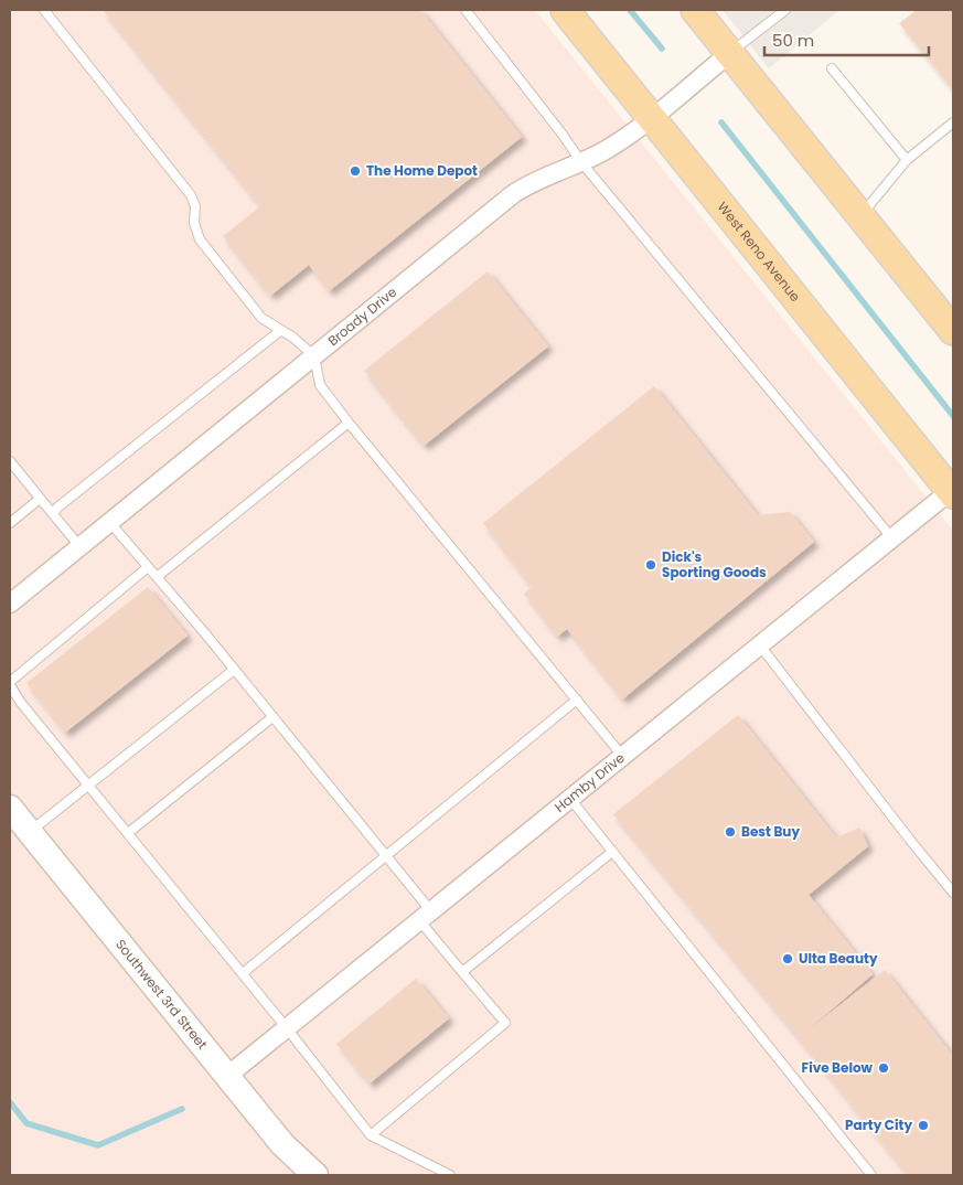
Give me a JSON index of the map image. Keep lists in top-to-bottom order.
{
  "streets": {
    "main road": ["West Reno Avenue", "Southwest 3rd Street"],
    "street": ["Broady Drive", "Hamby Drive"]
  },
  "crossings": [
    ["West Reno Avenue", "Broady Drive"],
    ["West Reno Avenue", "Hamby Drive"],
    ["Hamby Drive", "Southwest 3rd Street"]
  ],
  "places": [
    "The Home Depot",
    "Dick's Sporting Goods",
    "Best Buy",
    "Ulta Beauty",
    "Five Below",
    "Party City"
  ],
  "scale_bar": "50 m"
}
